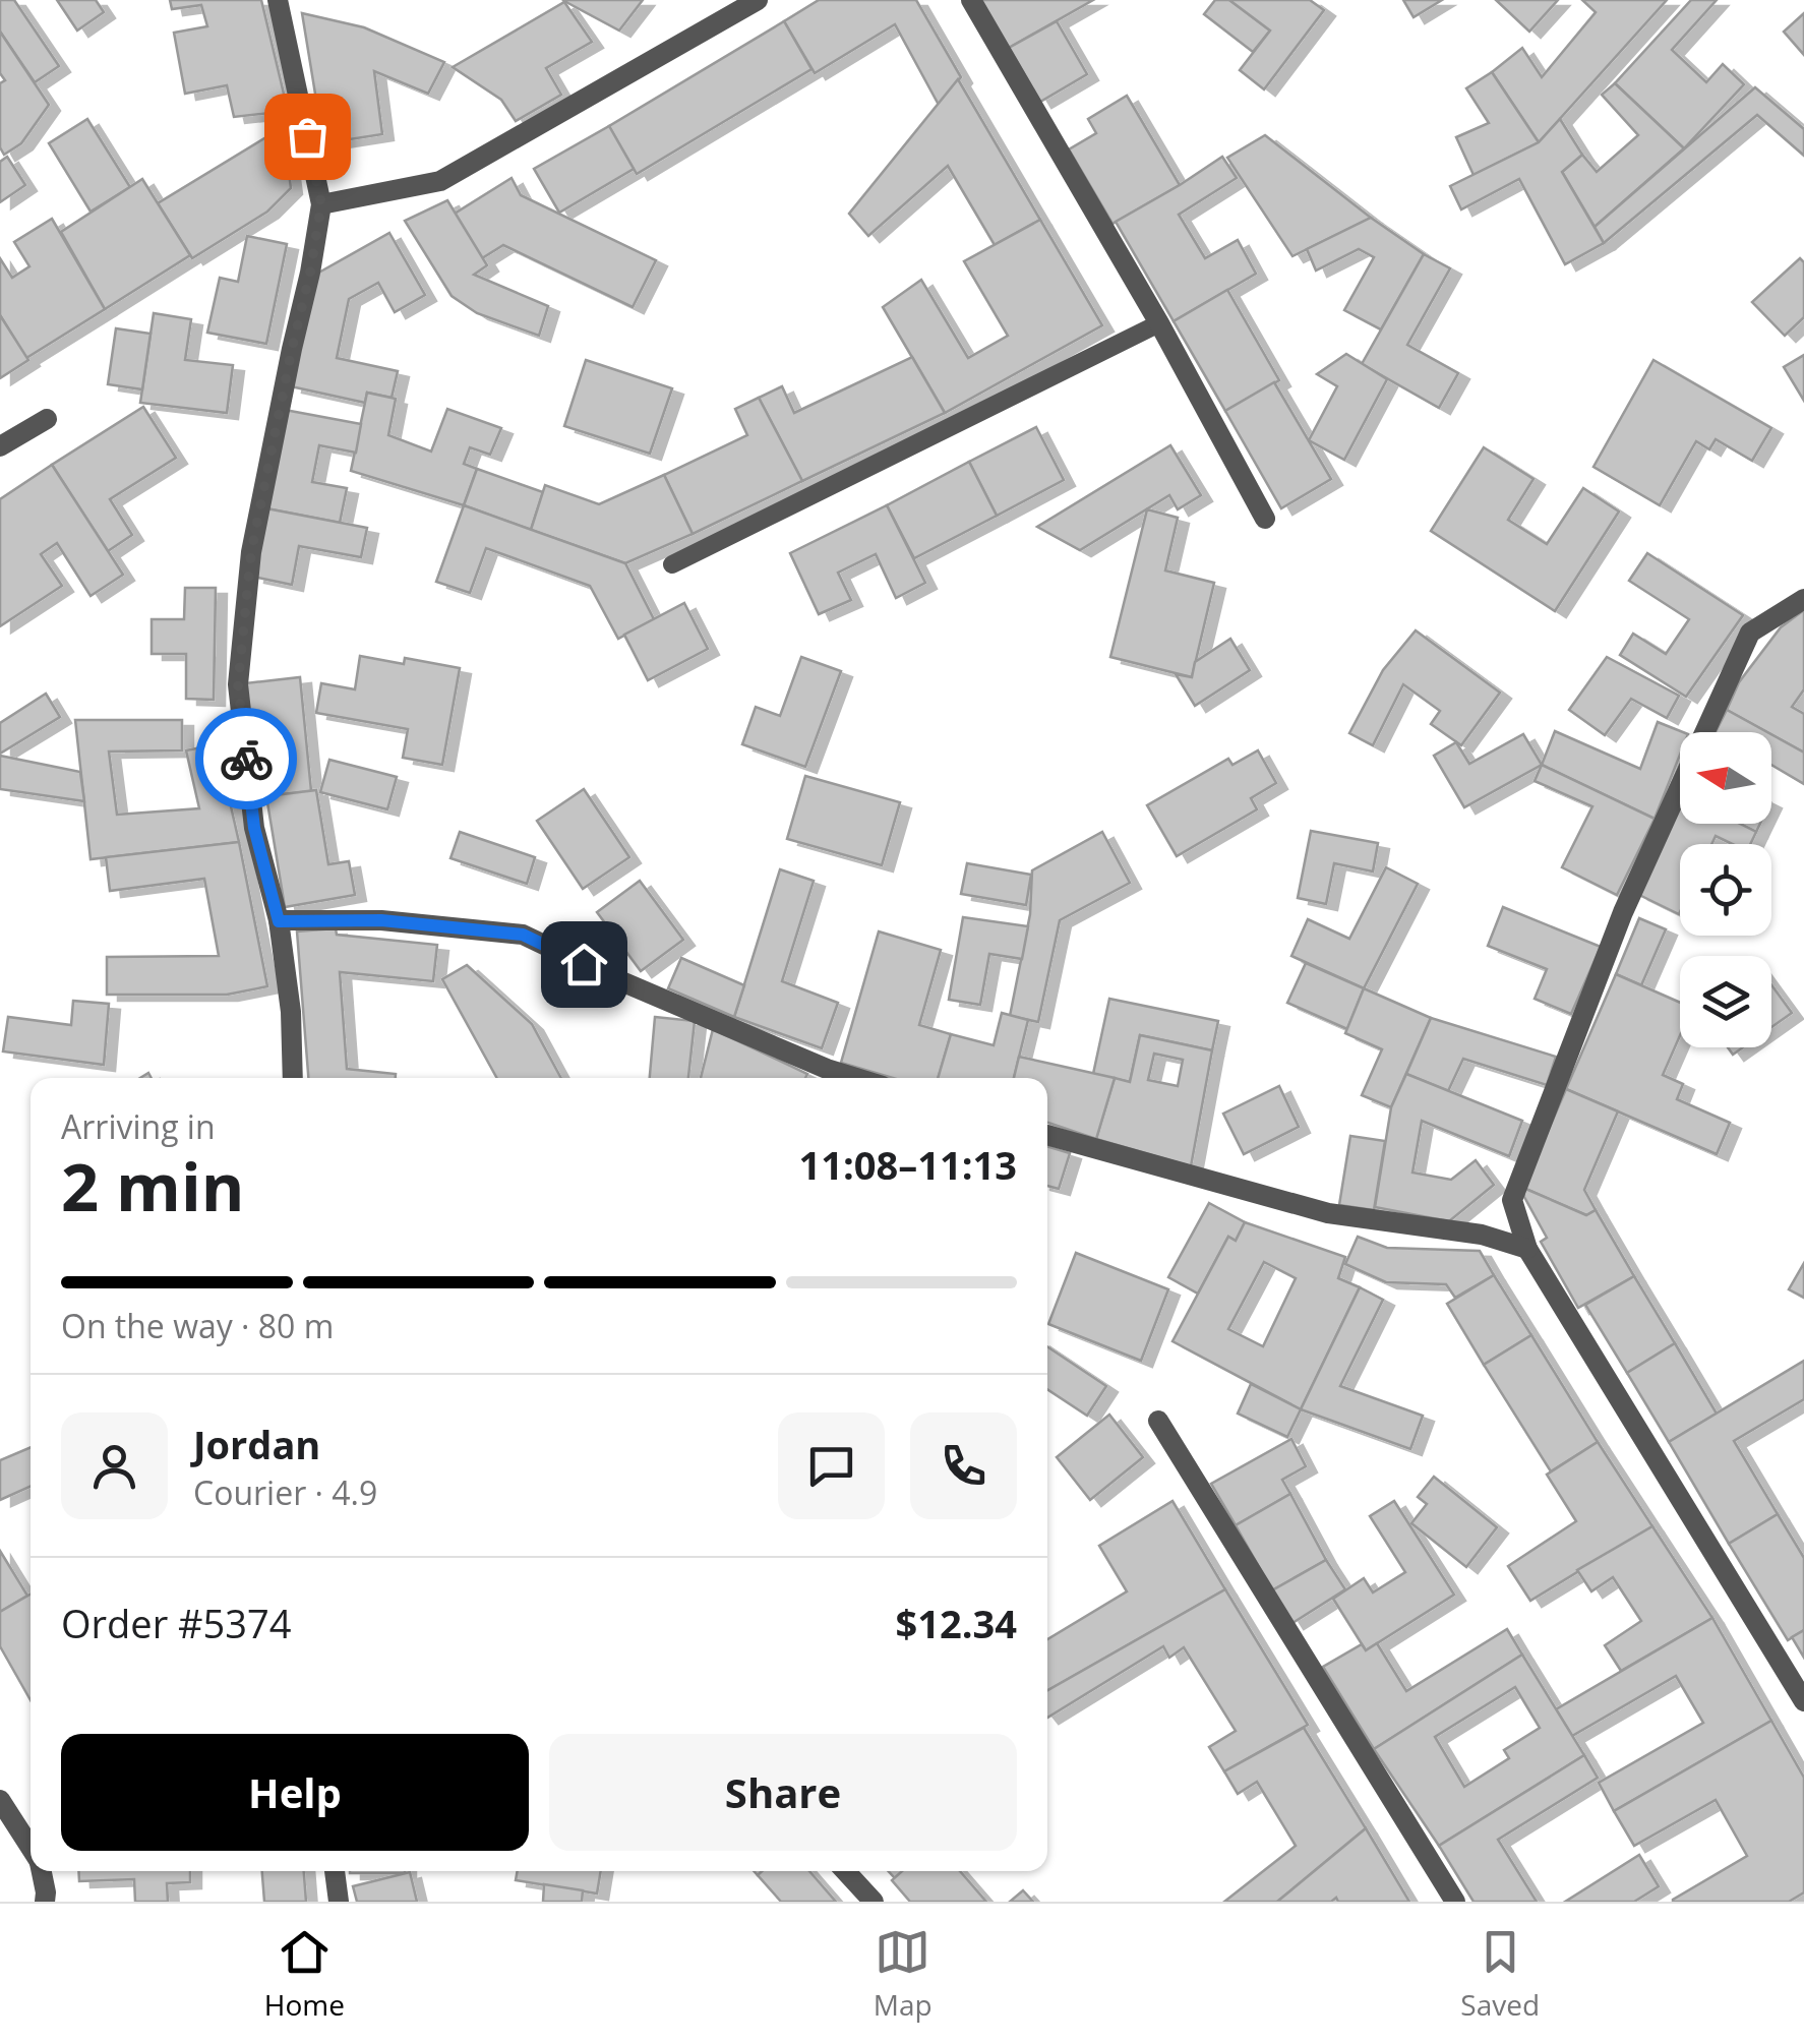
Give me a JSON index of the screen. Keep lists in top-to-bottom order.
{
  "north": "left",
  "page": {
    "heading": ["2 min", "Arriving in", "11:08–11:13"],
    "panel": [
      "Jordan",
      "Courier · 4.9",
      "Order #5374",
      "$12.34"
    ],
    "bar": "On the way · 80 m",
    "buttons": ["Help", "Share"],
    "tabs": ["Home", "Map", "Saved"]
  }
}
